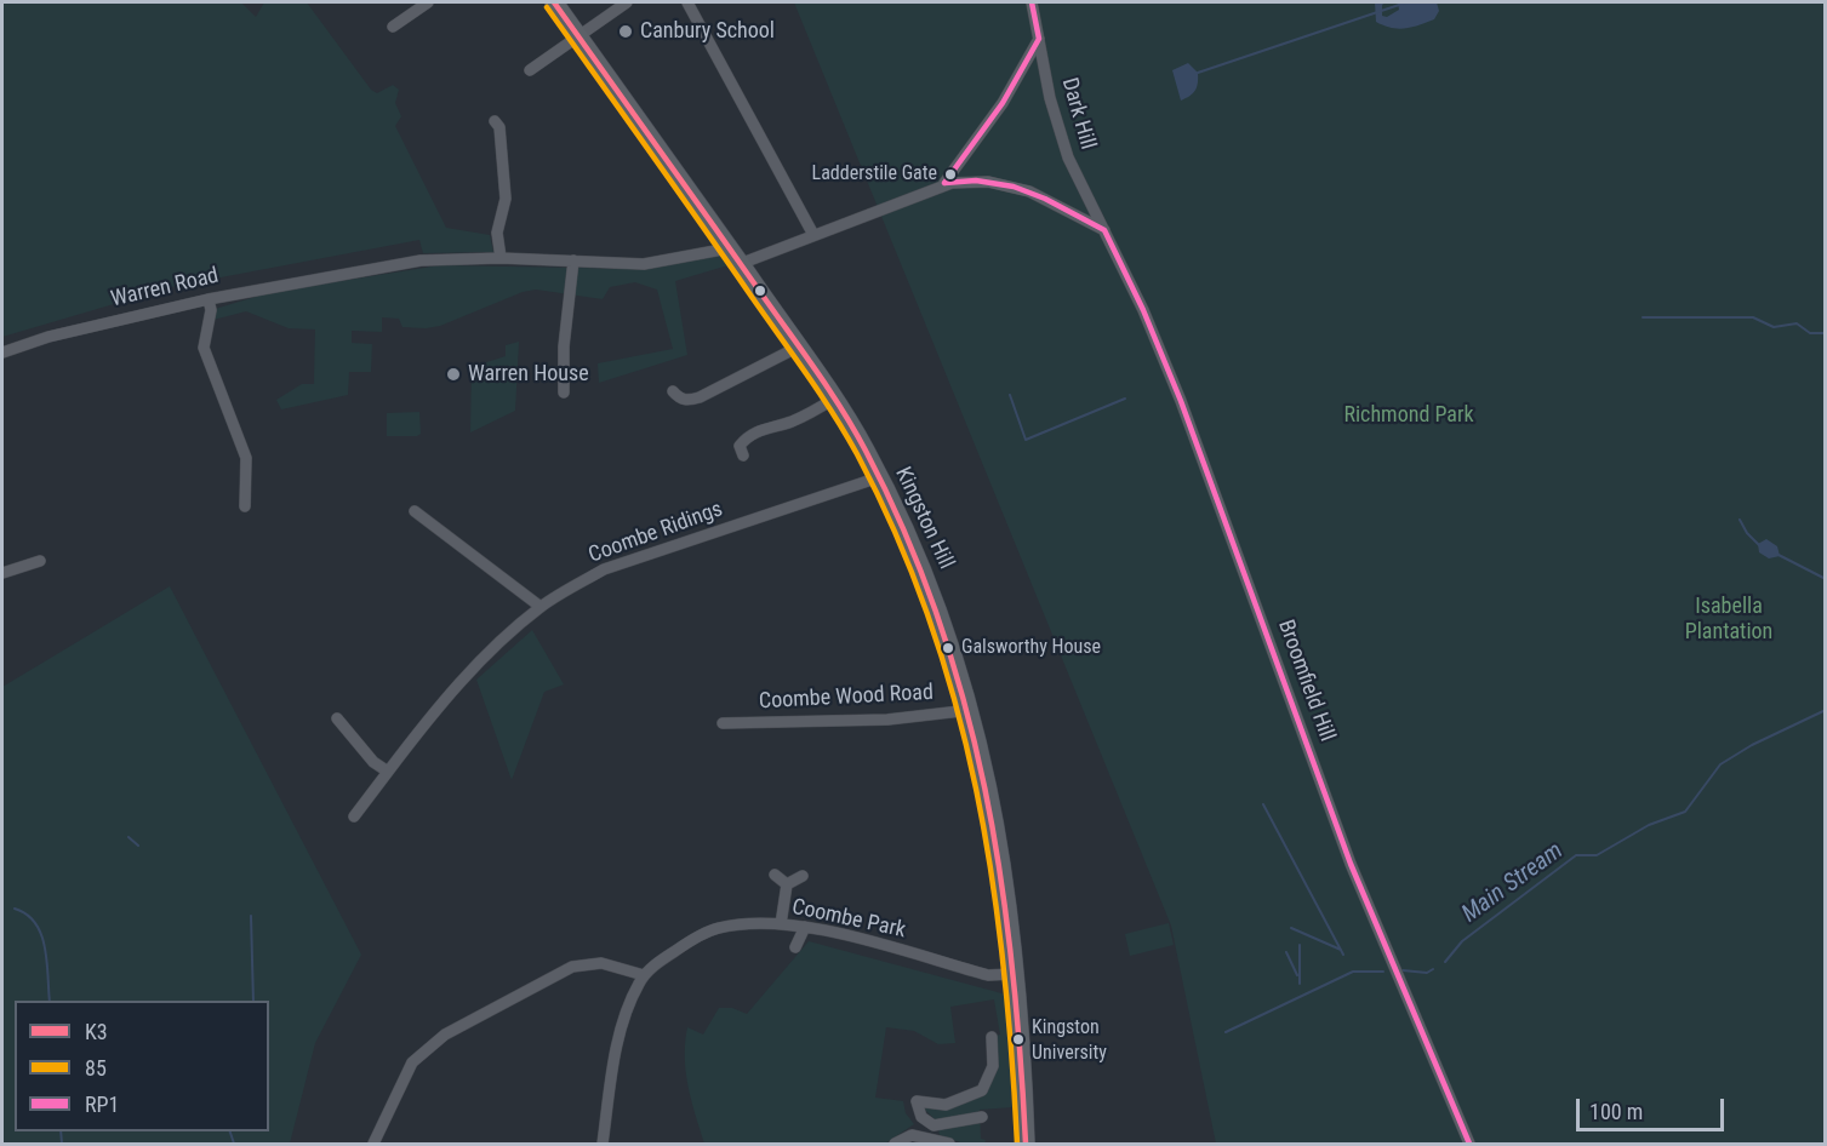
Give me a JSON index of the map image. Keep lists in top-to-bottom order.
{
  "streets": {
    "main road": ["Kingston Hill"],
    "street": [
      "Dark Hill",
      "Warren Road",
      "Coombe Ridings",
      "Broomfield Hill",
      "Coombe Wood Road",
      "Coombe Park"
    ]
  },
  "crossings": [
    ["Dark Hill", "Broomfield Hill"],
    ["Warren Road", "Kingston Hill"],
    ["Kingston Hill", "Coombe Ridings"],
    ["Kingston Hill", "Coombe Wood Road"],
    ["Kingston Hill", "Coombe Park"]
  ],
  "water": ["Main Stream"],
  "parks": ["Richmond Park", "Isabella Plantation"],
  "places": [
    "Canbury School",
    "Ladderstile Gate",
    "Warren House",
    "Galsworthy House",
    "Kingston University"
  ],
  "lines": ["transit line K3", "transit line RP1", "transit line 85"],
  "legend": ["K3", "85", "RP1"],
  "scale_bar": "100 m"
}
